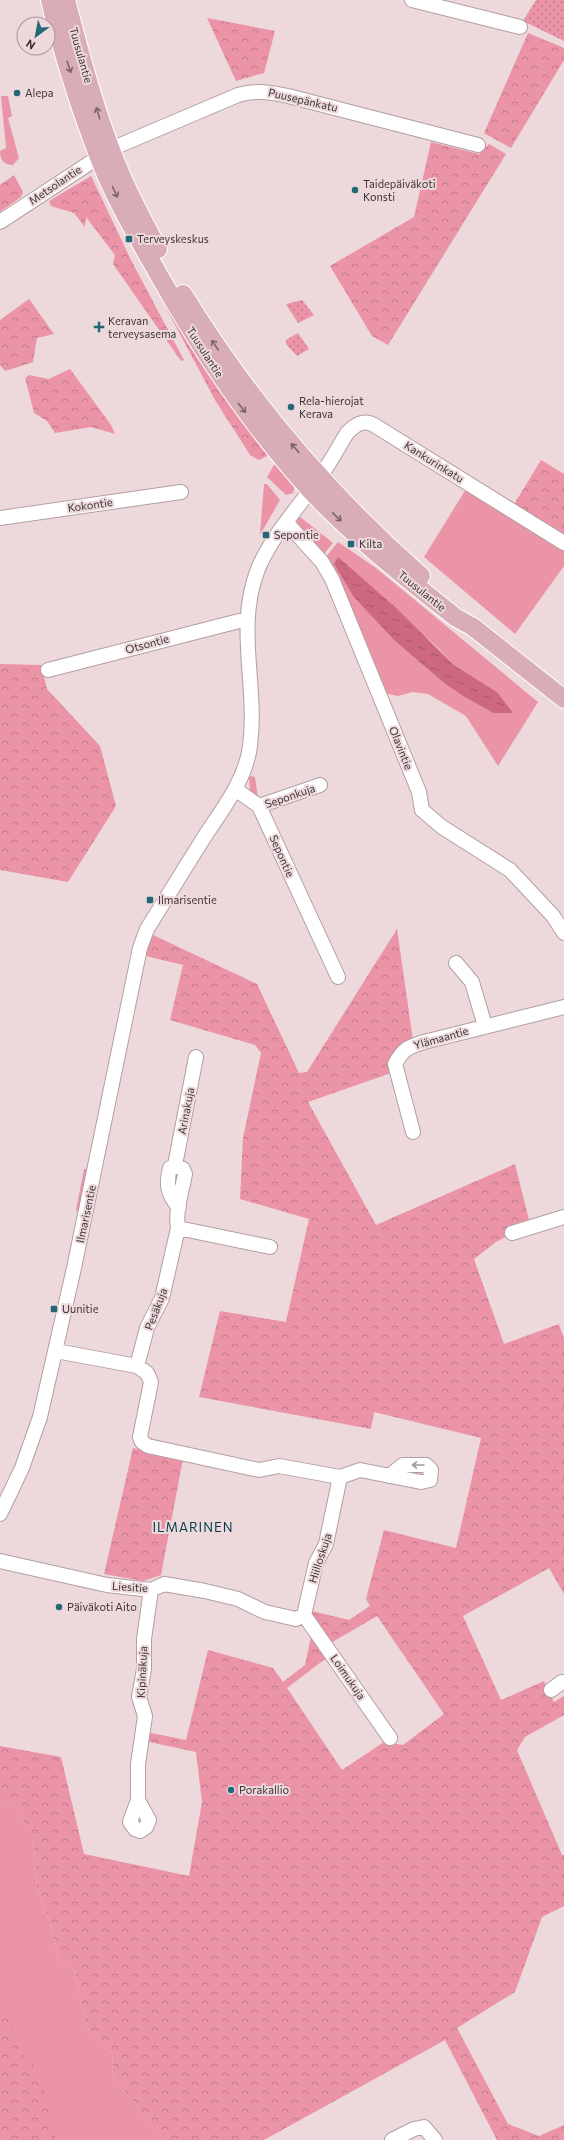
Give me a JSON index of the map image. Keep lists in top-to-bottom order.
{
  "streets": {
    "main road": ["Tuusulantie"],
    "street": [
      "Puusepänkatu",
      "Metsolantie",
      "Kankurinkatu",
      "Kokontie",
      "Otsontie",
      "Olavintie",
      "Seponkuja",
      "Sepontie",
      "Ylämaantie",
      "Arinakuja",
      "Ilmarisentie",
      "Pesäkuja",
      "Hiilloskuja",
      "Liesitie",
      "Kipinäkuja",
      "Loimukuja"
    ]
  },
  "crossings": [
    ["Tuusulantie", "Puusepänkatu"],
    ["Tuusulantie", "Metsolantie"],
    ["Tuusulantie", "Kankurinkatu"],
    ["Puusepänkatu", "Metsolantie"],
    ["Seponkuja", "Sepontie"],
    ["Sepontie", "Ilmarisentie"],
    ["Arinakuja", "Pesäkuja"],
    ["Hiilloskuja", "Liesitie"],
    ["Hiilloskuja", "Loimukuja"],
    ["Liesitie", "Kipinäkuja"],
    ["Liesitie", "Loimukuja"]
  ],
  "districts": ["ILMARINEN"],
  "places": {
    "other": [
      "Alepa",
      "Taidepäiväkoti Konsti",
      "Rela-hierojat Kerava",
      "Päiväkoti Aito",
      "Porakallio"
    ],
    "transit": [
      "Terveyskeskus",
      "Sepontie",
      "Kilta",
      "Ilmarisentie",
      "Uunitie"
    ],
    "health": ["Keravan terveysasema"]
  },
  "north": "bottom left"
}
